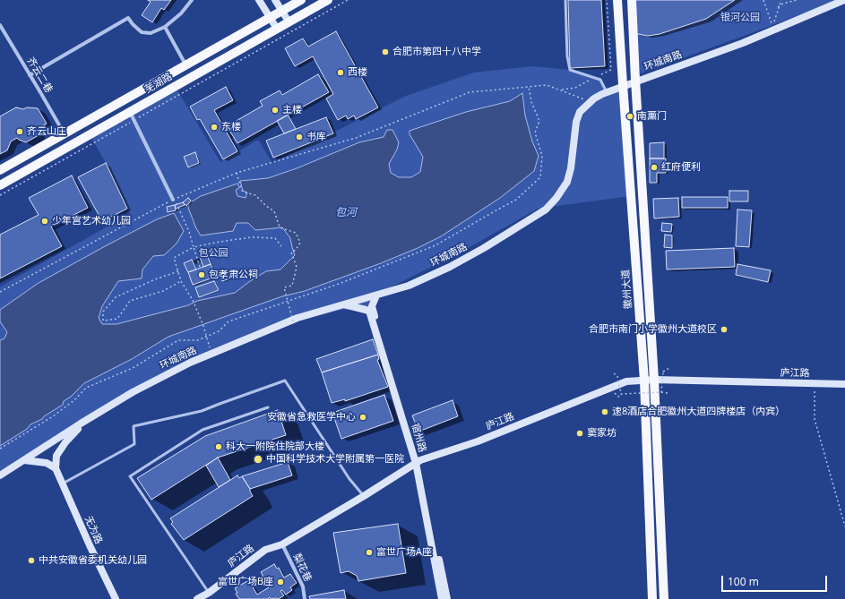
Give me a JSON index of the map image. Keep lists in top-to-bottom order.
{
  "streets": {
    "main road": ["芜湖路", "徽州大道"],
    "street": [
      "环城南路",
      "齐云二巷",
      "庐江路",
      "宿州路",
      "无为路",
      "梨花巷"
    ]
  },
  "crossings": [
    ["环城南路", "徽州大道"],
    ["环城南路", "宿州路"],
    ["齐云二巷", "芜湖路"],
    ["徽州大道", "庐江路"],
    ["庐江路", "宿州路"],
    ["庐江路", "梨花巷"]
  ],
  "water": ["包河"],
  "parks": ["银河公园", "包公园"],
  "places": [
    "合肥市第四十八中学",
    "西楼",
    "主楼",
    "南薰门",
    "东楼",
    "齐云山庄",
    "书库",
    "红府便利",
    "少年宫艺术幼儿园",
    "包孝肃公祠",
    "合肥市南门小学徽州大道校区",
    "速8酒店合肥徽州大道四牌楼店（内宾）",
    "安徽省急救医学中心",
    "窦家坊",
    "科大一附院住院部大楼",
    "中国科学技术大学附属第一医院",
    "富世广场A座",
    "中共安徽省委机关幼儿园",
    "富世广场B座"
  ],
  "scale_bar": "100 m"
}
